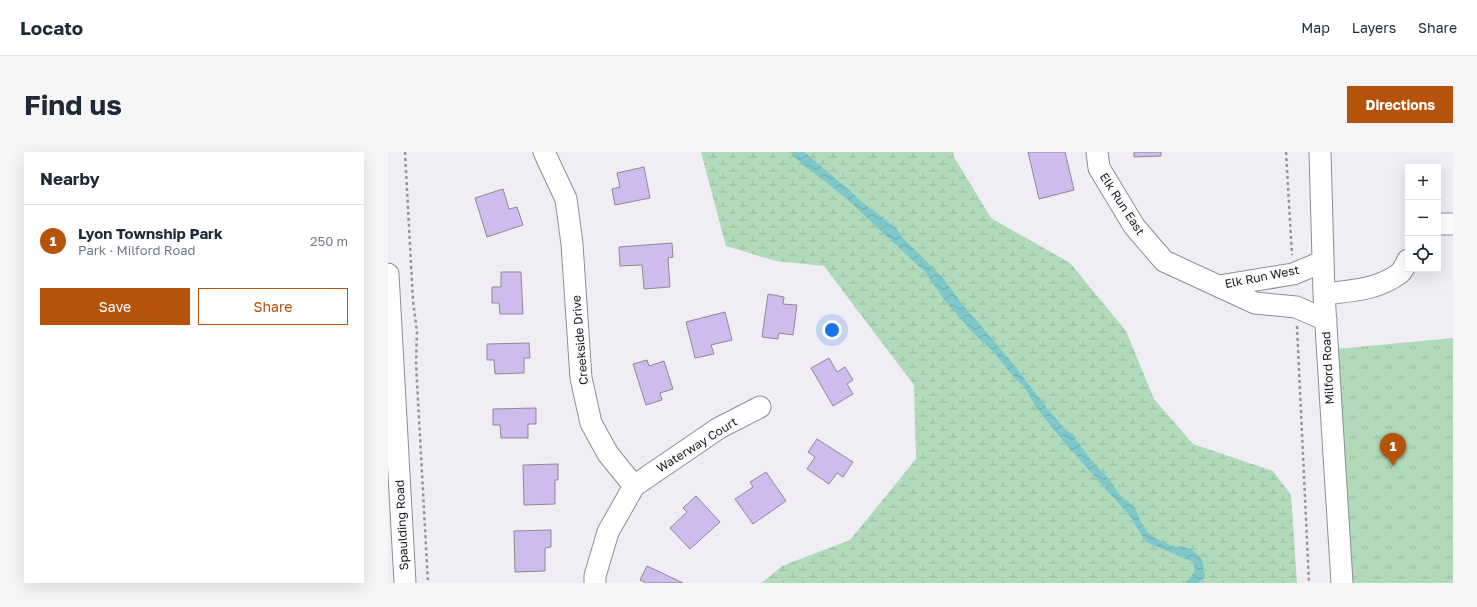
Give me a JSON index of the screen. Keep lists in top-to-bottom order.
{
  "streets": {
    "street": [
      "Elk Run East",
      "Elk Run West",
      "Creekside Drive",
      "Milford Road",
      "Waterway Court",
      "Spaulding Road"
    ]
  },
  "crossings": [
    ["Elk Run East", "Elk Run West"],
    ["Elk Run West", "Milford Road"],
    ["Creekside Drive", "Waterway Court"]
  ],
  "page": {
    "header": "Locato",
    "nav": ["Map", "Layers", "Share"],
    "buttons": [
      "Directions",
      ["Save", "Share"]
    ],
    "title": "Find us",
    "heading": "Nearby",
    "map_buttons": ["+", "−"],
    "list": [
      {
        "mark": "1",
        "name": "Lyon Township Park",
        "note": "Park · Milford Road",
        "value": "250 m"
      }
    ],
    "pins": "1"
  }
}
